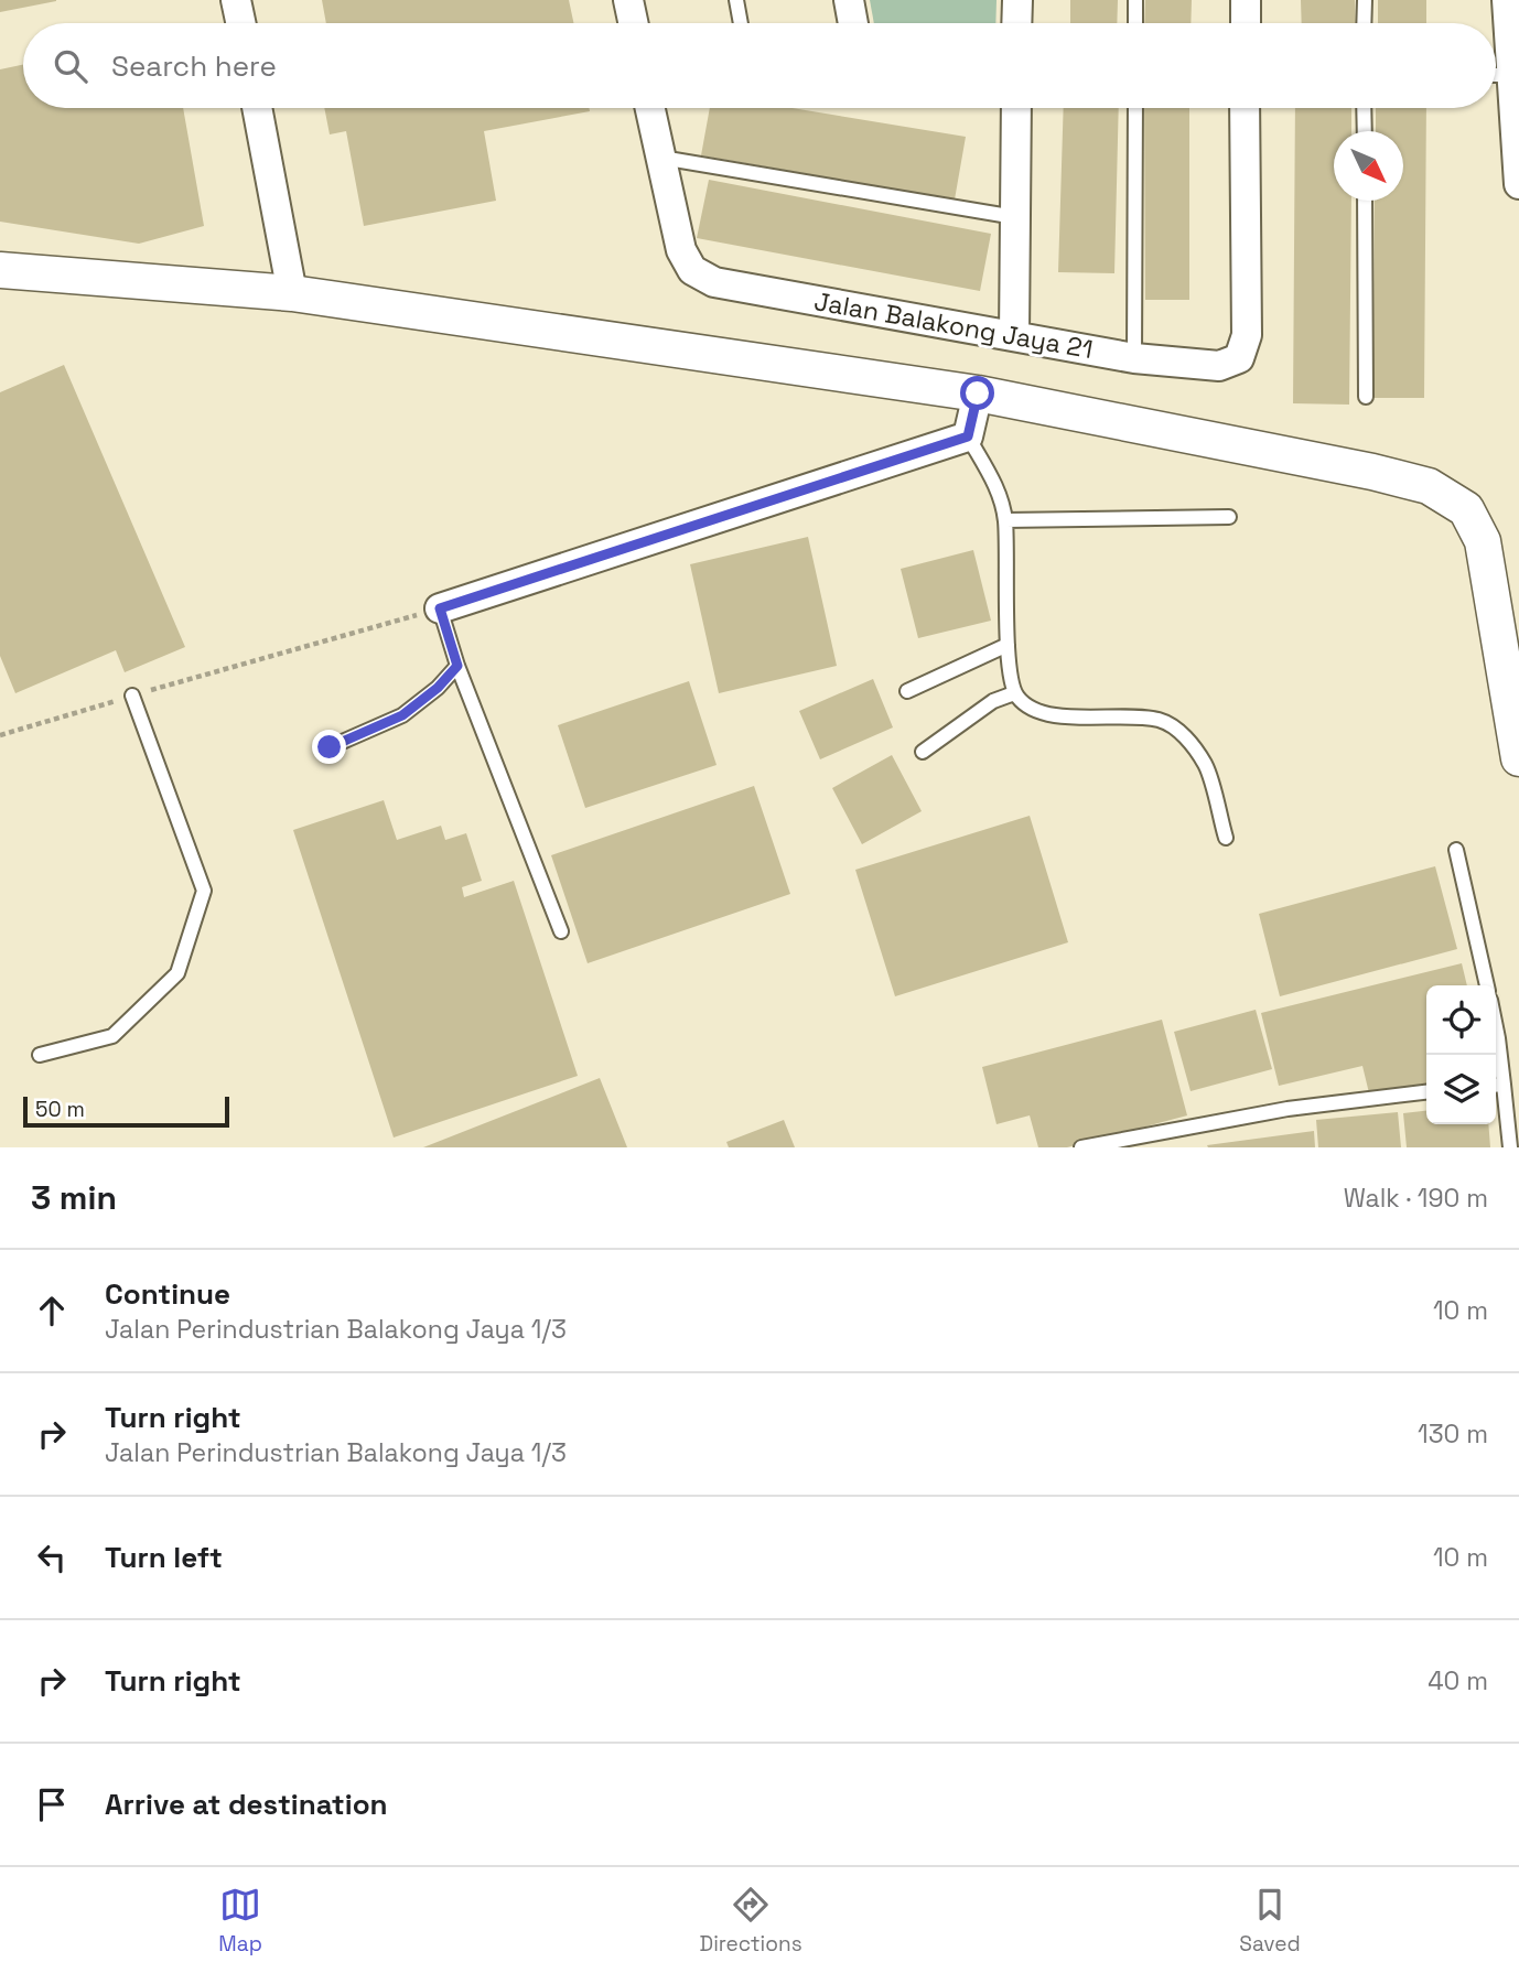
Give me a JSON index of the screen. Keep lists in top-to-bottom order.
{
  "streets": {
    "street": ["Jalan Balakong Jaya 21"]
  },
  "scale_bar": "50 m",
  "north": "bottom right",
  "page": {
    "search": "Search here",
    "scale": "50 m",
    "heading": ["3 min", "Walk · 190 m"],
    "list": [
      ["Continue", "Jalan Perindustrian Balakong Jaya 1/3", "10 m"],
      ["Turn right", "Jalan Perindustrian Balakong Jaya 1/3", "130 m"],
      ["Turn left", "10 m"],
      ["Turn right", "40 m"],
      "Arrive at destination"
    ],
    "nav": ["Map", "Directions", "Saved"]
  }
}
